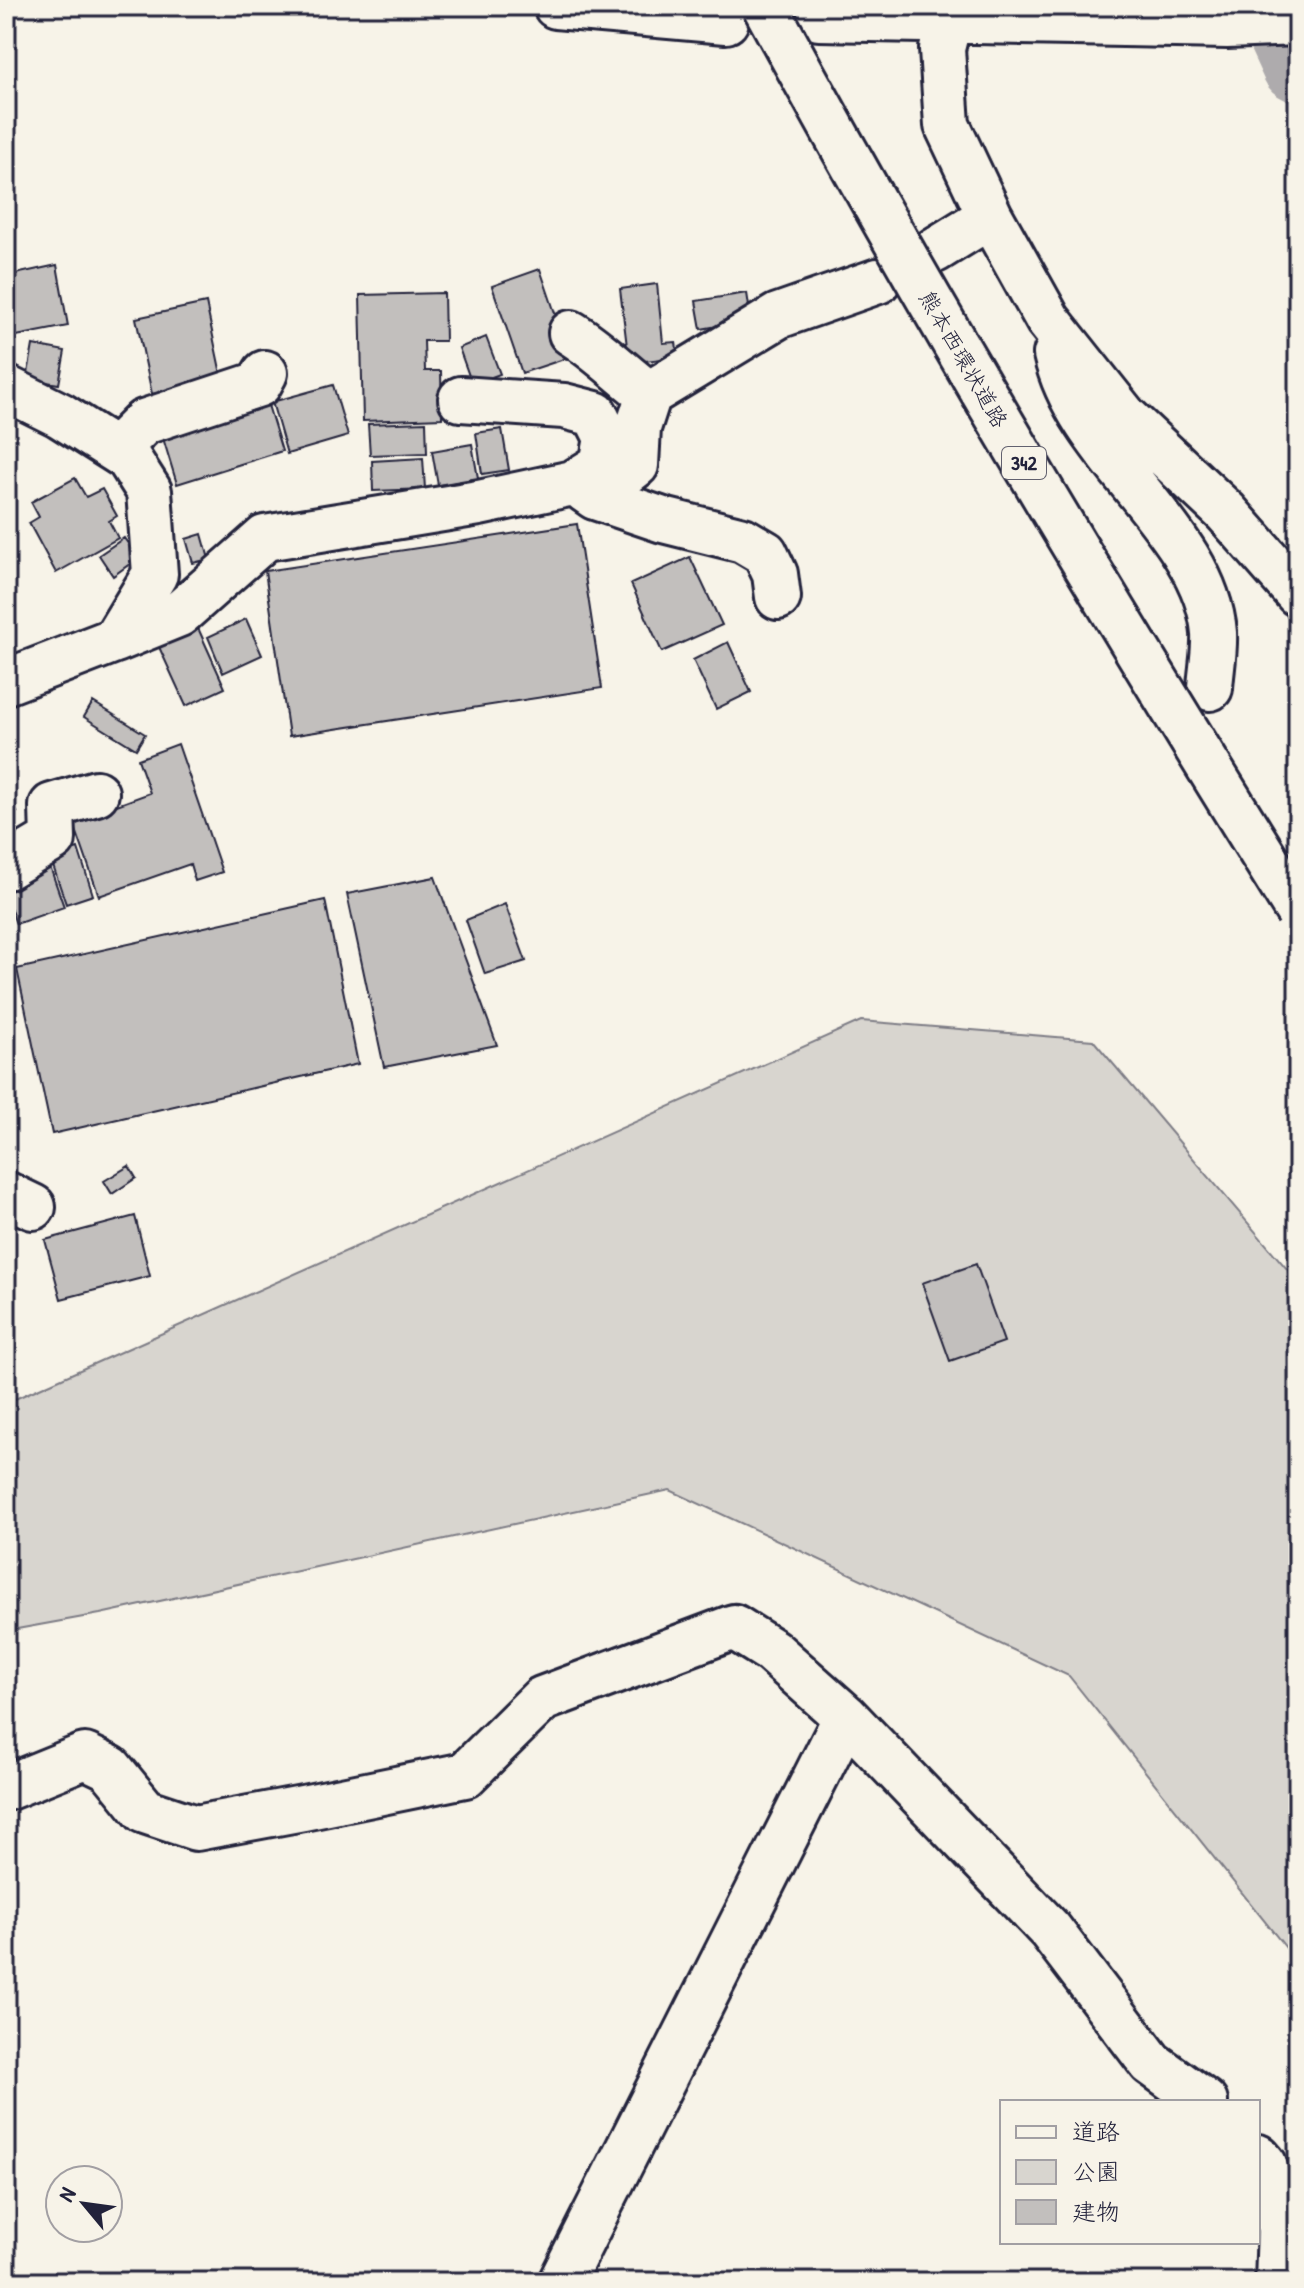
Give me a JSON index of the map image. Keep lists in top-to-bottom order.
{
  "streets": {
    "main road": ["熊本西環状道路", "342"]
  },
  "legend": ["道路", "公園", "建物"],
  "north": "top left"
}
